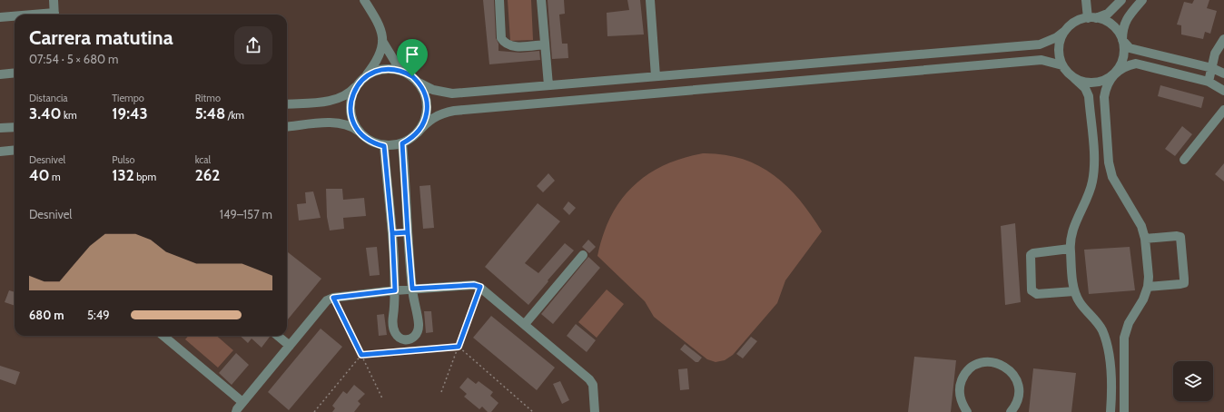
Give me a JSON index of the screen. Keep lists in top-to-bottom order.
{
  "page": {
    "heading": ["Carrera matutina", "07:54 · 5 × 680 m"],
    "stats": [
      ["Distancia", "3.40 km"],
      ["Tiempo", "19:43"],
      ["Ritmo", "5:48 /km"],
      ["Desnivel", "40 m"],
      ["Pulso", "132 bpm"],
      ["kcal", "262"]
    ],
    "chart": ["Desnivel", "149–157 m"],
    "list": [
      {
        "name": "680 m",
        "note": "5:49"
      }
    ]
  }
}
